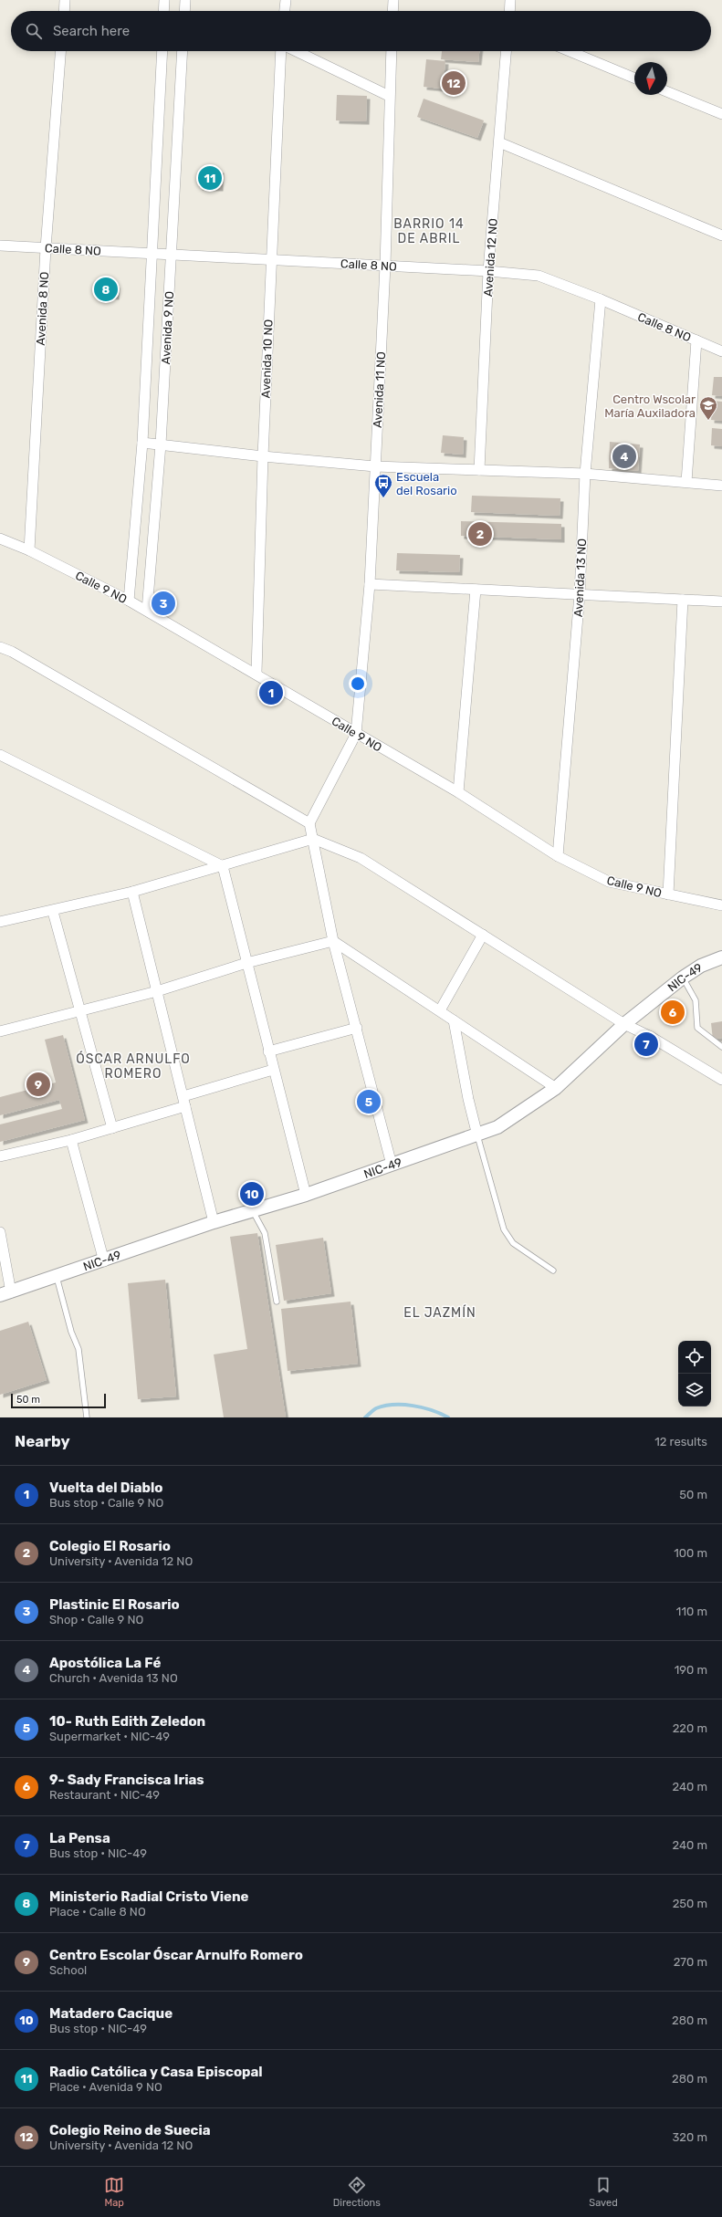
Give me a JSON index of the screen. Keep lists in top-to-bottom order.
{
  "streets": {
    "street": [
      "Calle 8 NO",
      "Avenida 12 NO",
      "Avenida 8 NO",
      "Avenida 9 NO",
      "Avenida 10 NO",
      "Avenida 11 NO",
      "Avenida 13 NO",
      "Calle 9 NO",
      "NIC-49"
    ]
  },
  "crossings": [
    ["Calle 8 NO", "Avenida 12 NO"],
    ["Calle 8 NO", "Avenida 8 NO"],
    ["Calle 8 NO", "Avenida 9 NO"],
    ["Calle 8 NO", "Avenida 10 NO"],
    ["Calle 8 NO", "Avenida 11 NO"],
    ["Calle 8 NO", "Avenida 13 NO"],
    ["Avenida 8 NO", "Calle 9 NO"],
    ["Avenida 9 NO", "Calle 9 NO"],
    ["Avenida 10 NO", "Calle 9 NO"],
    ["Avenida 11 NO", "Calle 9 NO"],
    ["Avenida 13 NO", "Calle 9 NO"]
  ],
  "districts": ["BARRIO 14 DE ABRIL", "ÓSCAR ARNULFO ROMERO", "EL JAZMÍN"],
  "places": {
    "school or university": ["Centro Wscolar María Auxiladora"],
    "bus stop": ["Escuela del Rosario"]
  },
  "scale_bar": "50 m",
  "north": "bottom",
  "page": {
    "search": "Search here",
    "pins": [
      "12",
      "11",
      "8",
      "4",
      "2",
      "3",
      "1",
      "6",
      "7",
      "9",
      "5",
      "10"
    ],
    "scale": "50 m",
    "heading": ["Nearby", "12 results"],
    "list": [
      {
        "mark": "1",
        "name": "Vuelta del Diablo",
        "note": "Bus stop · Calle 9 NO",
        "value": "50 m"
      },
      {
        "mark": "2",
        "name": "Colegio El Rosario",
        "note": "University · Avenida 12 NO",
        "value": "100 m"
      },
      {
        "mark": "3",
        "name": "Plastinic El Rosario",
        "note": "Shop · Calle 9 NO",
        "value": "110 m"
      },
      {
        "mark": "4",
        "name": "Apostólica La Fé",
        "note": "Church · Avenida 13 NO",
        "value": "190 m"
      },
      {
        "mark": "5",
        "name": "10- Ruth Edith Zeledon",
        "note": "Supermarket · NIC-49",
        "value": "220 m"
      },
      {
        "mark": "6",
        "name": "9- Sady Francisca Irias",
        "note": "Restaurant · NIC-49",
        "value": "240 m"
      },
      {
        "mark": "7",
        "name": "La Pensa",
        "note": "Bus stop · NIC-49",
        "value": "240 m"
      },
      {
        "mark": "8",
        "name": "Ministerio Radial Cristo Viene",
        "note": "Place · Calle 8 NO",
        "value": "250 m"
      },
      {
        "mark": "9",
        "name": "Centro Escolar Óscar Arnulfo Romero",
        "note": "School",
        "value": "270 m"
      },
      {
        "mark": "10",
        "name": "Matadero Cacique",
        "note": "Bus stop · NIC-49",
        "value": "280 m"
      },
      {
        "mark": "11",
        "name": "Radio Católica y Casa Episcopal",
        "note": "Place · Avenida 9 NO",
        "value": "280 m"
      },
      {
        "mark": "12",
        "name": "Colegio Reino de Suecia",
        "note": "University · Avenida 12 NO",
        "value": "320 m"
      }
    ],
    "nav": ["Map", "Directions", "Saved"]
  }
}
